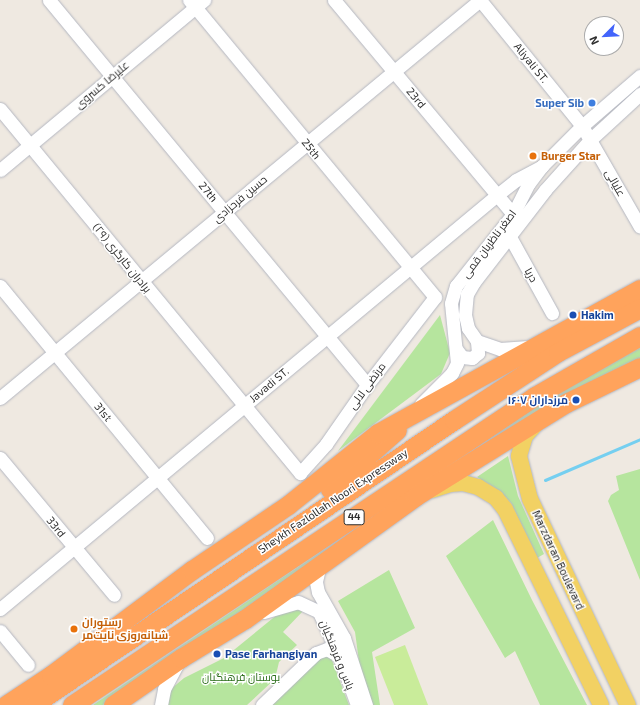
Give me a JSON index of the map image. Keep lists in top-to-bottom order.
{
  "streets": {
    "highway": ["Sheykh Fazlollah Noori Expressway", "44"],
    "main road": ["Marzdaran Boulevard"],
    "street": [
      "Aliyali ST.",
      "علیرضا کسروی",
      "23rd",
      "25th",
      "علیالی",
      "27th",
      "حسین فرحزادی",
      "اصغر ناظریان قمی",
      "برادران کارگری (۲۹)",
      "دریا",
      "Javadi ST.",
      "مرتضی لالی",
      "31st",
      "33rd",
      "پاس و فرهنگیان"
    ]
  },
  "crossings": [
    ["Aliyali ST.", "علیالی"],
    ["Aliyali ST.", "حسین فرحزادی"],
    ["Aliyali ST.", "اصغر ناظریان قمی"],
    ["علیرضا کسروی", "25th"],
    ["علیرضا کسروی", "27th"],
    ["علیرضا کسروی", "برادران کارگری (۲۹)"],
    ["23rd", "حسین فرحزادی"],
    ["23rd", "اصغر ناظریان قمی"],
    ["23rd", "Javadi ST."],
    ["25th", "حسین فرحزادی"],
    ["25th", "Javadi ST."],
    ["25th", "مرتضی لالی"],
    ["27th", "حسین فرحزادی"],
    ["27th", "Javadi ST."],
    ["27th", "مرتضی لالی"],
    ["حسین فرحزادی", "برادران کارگری (۲۹)"],
    ["حسین فرحزادی", "31st"],
    ["اصغر ناظریان قمی", "Javadi ST."],
    ["برادران کارگری (۲۹)", "Javadi ST."],
    ["برادران کارگری (۲۹)", "مرتضی لالی"],
    ["Javadi ST.", "31st"],
    ["Javadi ST.", "33rd"]
  ],
  "parks": ["بوستان فرهنگیان"],
  "places": [
    "Super Sib",
    "Burger Star",
    "Hakim",
    "مرزداران ۱۶۰۷",
    "رستوران شبانه‌روزی نایت‌مر",
    "Pase Farhangiyan"
  ],
  "north": "bottom left"
}
